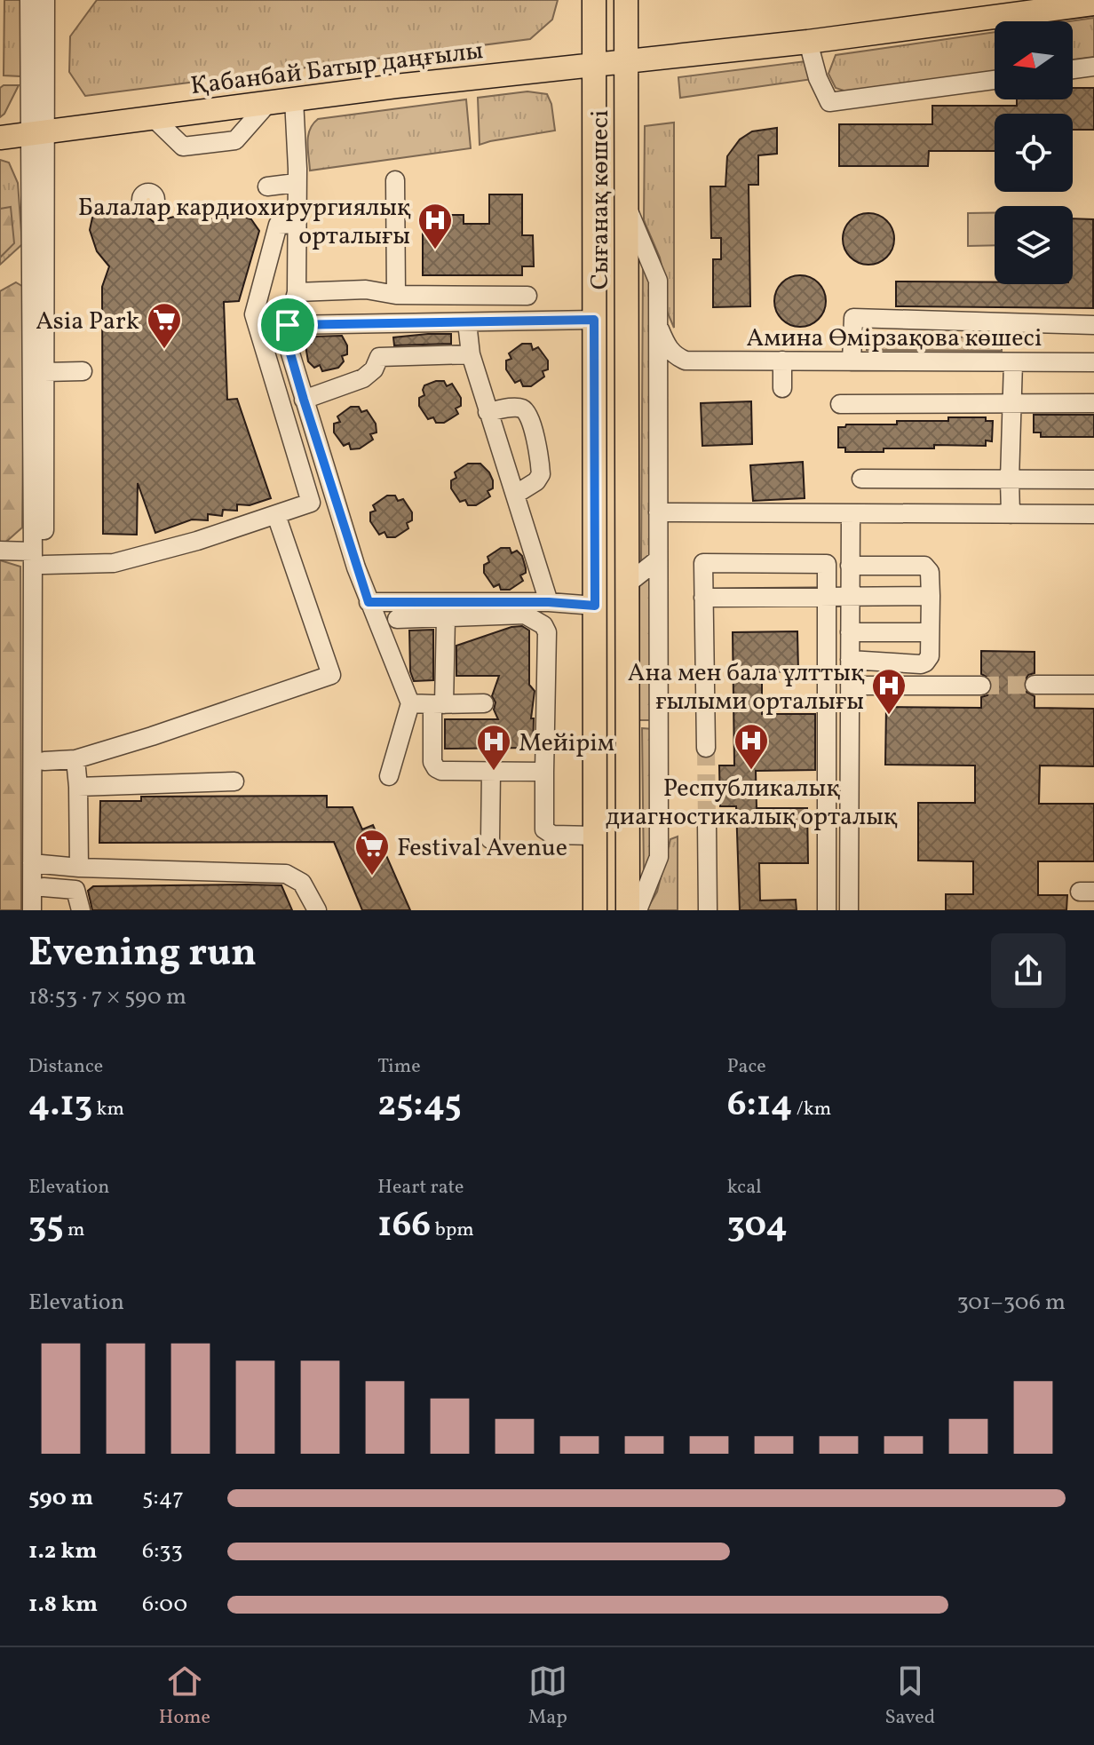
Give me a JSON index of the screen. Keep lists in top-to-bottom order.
{
  "streets": {
    "main road": ["Қабанбай Батыр даңғылы", "Сығанақ көшесі"],
    "street": ["Амина Өмірзақова көшесі"]
  },
  "crossings": [
    ["Қабанбай Батыр даңғылы", "Сығанақ көшесі"]
  ],
  "places": {
    "hospital": [
      "Балалар кардиохирургиялық орталығы",
      "Ана мен бала ұлттық ғылыми орталығы",
      "Республикалық диагностикалық орталық",
      "Мейірім"
    ],
    "supermarket": ["Asia Park", "Festival Avenue"]
  },
  "north": "left",
  "page": {
    "heading": ["Evening run", "18:53 · 7 × 590 m"],
    "stats": [
      ["Distance", "4.13 km"],
      ["Time", "25:45"],
      ["Pace", "6:14 /km"],
      ["Elevation", "35 m"],
      ["Heart rate", "166 bpm"],
      ["kcal", "304"]
    ],
    "chart": ["Elevation", "301–306 m"],
    "list": [
      {
        "name": "590 m",
        "note": "5:47"
      },
      {
        "name": "1.2 km",
        "note": "6:33"
      },
      {
        "name": "1.8 km",
        "note": "6:00"
      }
    ],
    "tabs": ["Home", "Map", "Saved"]
  }
}
